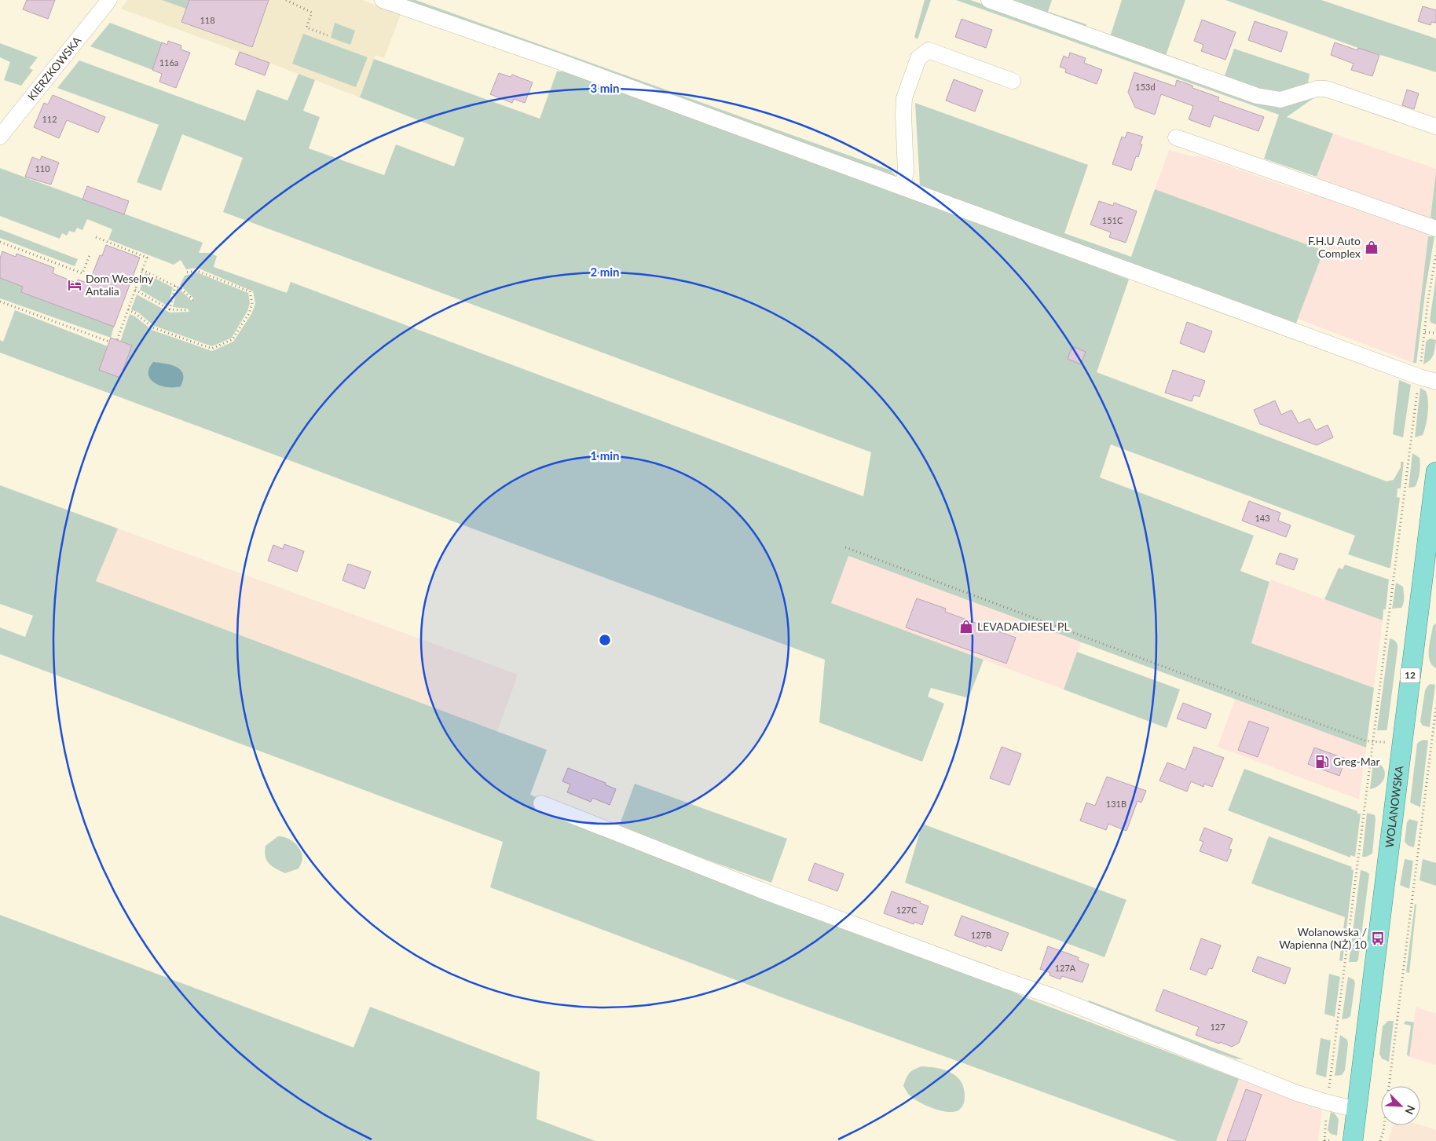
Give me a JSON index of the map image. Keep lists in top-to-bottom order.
{
  "streets": {
    "main road": ["12", "WOLANOWSKA"],
    "street": ["KIERZKOWSKA"]
  },
  "places": {
    "shop": ["F.H.U Auto Complex", "LEVADADIESEL PL"],
    "hotel": ["Dom Weselny Antalia"],
    "fuel station": ["Greg-Mar"],
    "bus stop": ["Wolanowska / Wapienna (NŻ) 10"]
  },
  "house_numbers": [
    "118",
    "116a",
    "153d",
    "112",
    "110",
    "151C",
    "143",
    "131B",
    "127C",
    "127B",
    "127A",
    "127"
  ],
  "north": "bottom right",
  "rings": ["3 min", "2 min", "1 min"]
}
